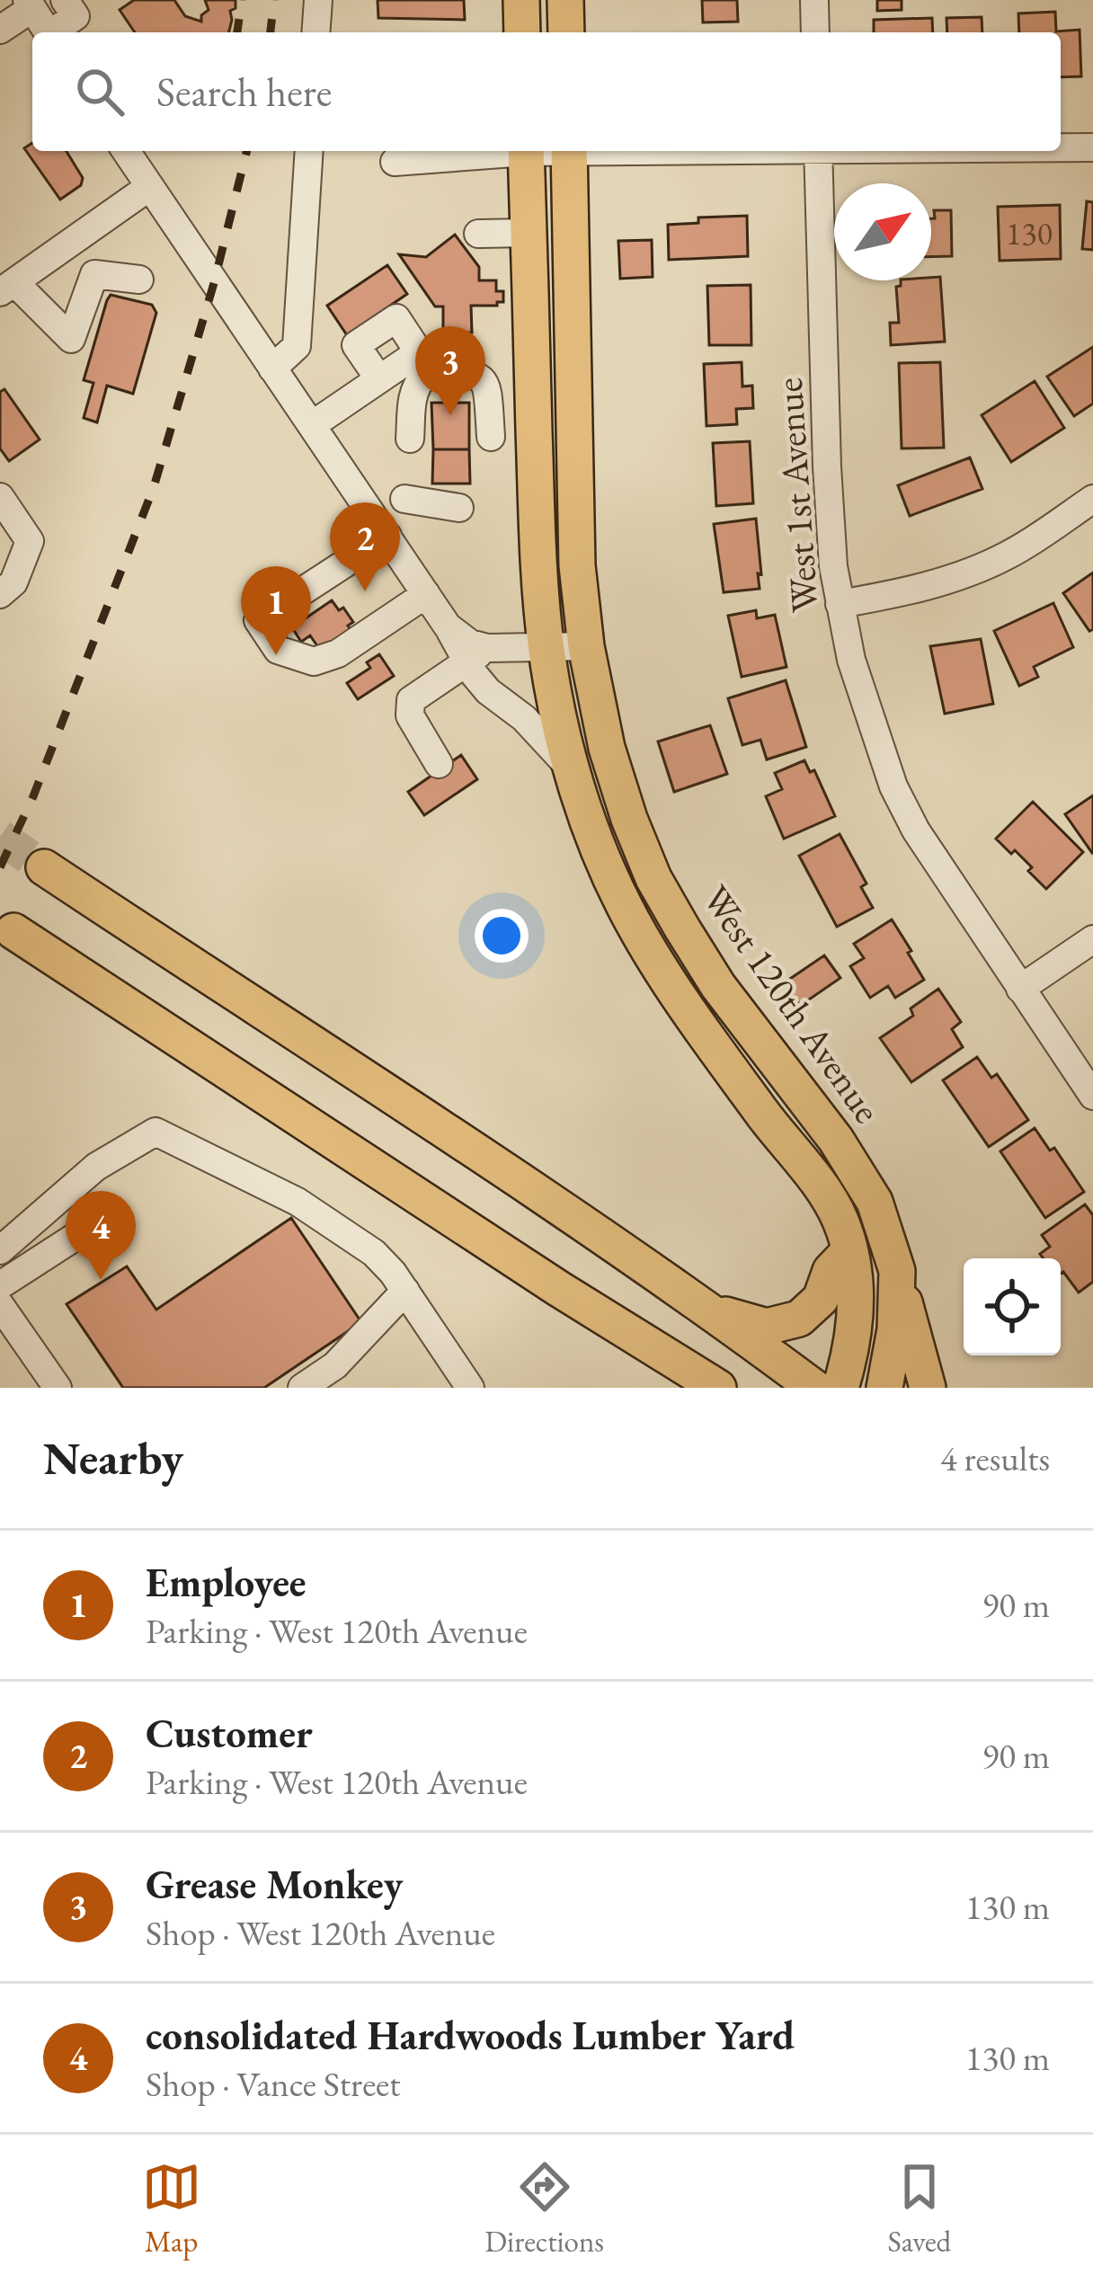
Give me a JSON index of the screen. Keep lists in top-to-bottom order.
{
  "streets": {
    "main road": ["West 120th Avenue"],
    "street": ["West 1st Avenue"]
  },
  "house_numbers": ["130"],
  "north": "top right",
  "page": {
    "search": "Search here",
    "pins": [
      "3",
      "2",
      "1",
      "4"
    ],
    "heading": ["Nearby", "4 results"],
    "list": [
      {
        "mark": "1",
        "name": "Employee",
        "note": "Parking · West 120th Avenue",
        "value": "90 m"
      },
      {
        "mark": "2",
        "name": "Customer",
        "note": "Parking · West 120th Avenue",
        "value": "90 m"
      },
      {
        "mark": "3",
        "name": "Grease Monkey",
        "note": "Shop · West 120th Avenue",
        "value": "130 m"
      },
      {
        "mark": "4",
        "name": "consolidated Hardwoods Lumber Yard",
        "note": "Shop · Vance Street",
        "value": "130 m"
      }
    ],
    "nav": ["Map", "Directions", "Saved"]
  }
}
